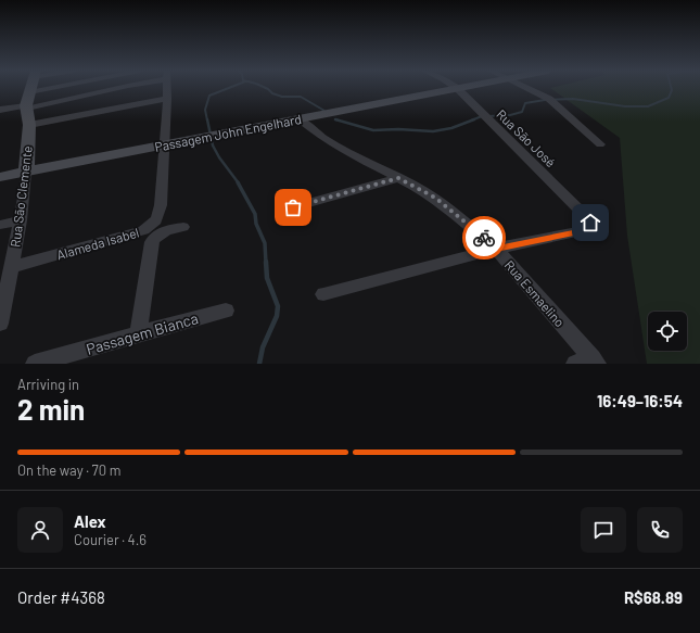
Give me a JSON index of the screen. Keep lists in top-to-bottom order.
{
  "streets": {
    "main road": ["Passagem John Engelhard", "Rua São Clemente"],
    "street": [
      "Rua São José",
      "Alameda Isabel",
      "Rua Esmaelino",
      "Passagem Bianca"
    ]
  },
  "crossings": [
    ["Passagem John Engelhard", "Rua São José"],
    ["Passagem John Engelhard", "Rua São Clemente"],
    ["Passagem John Engelhard", "Alameda Isabel"],
    ["Passagem John Engelhard", "Rua Esmaelino"],
    ["Rua São José", "Rua Esmaelino"],
    ["Rua São Clemente", "Alameda Isabel"]
  ],
  "page": {
    "heading": ["2 min", "Arriving in", "16:49–16:54"],
    "panel": [
      "Alex",
      "Courier · 4.6",
      "Order #4368",
      "R$68.89"
    ],
    "bar": "On the way · 70 m"
  }
}
